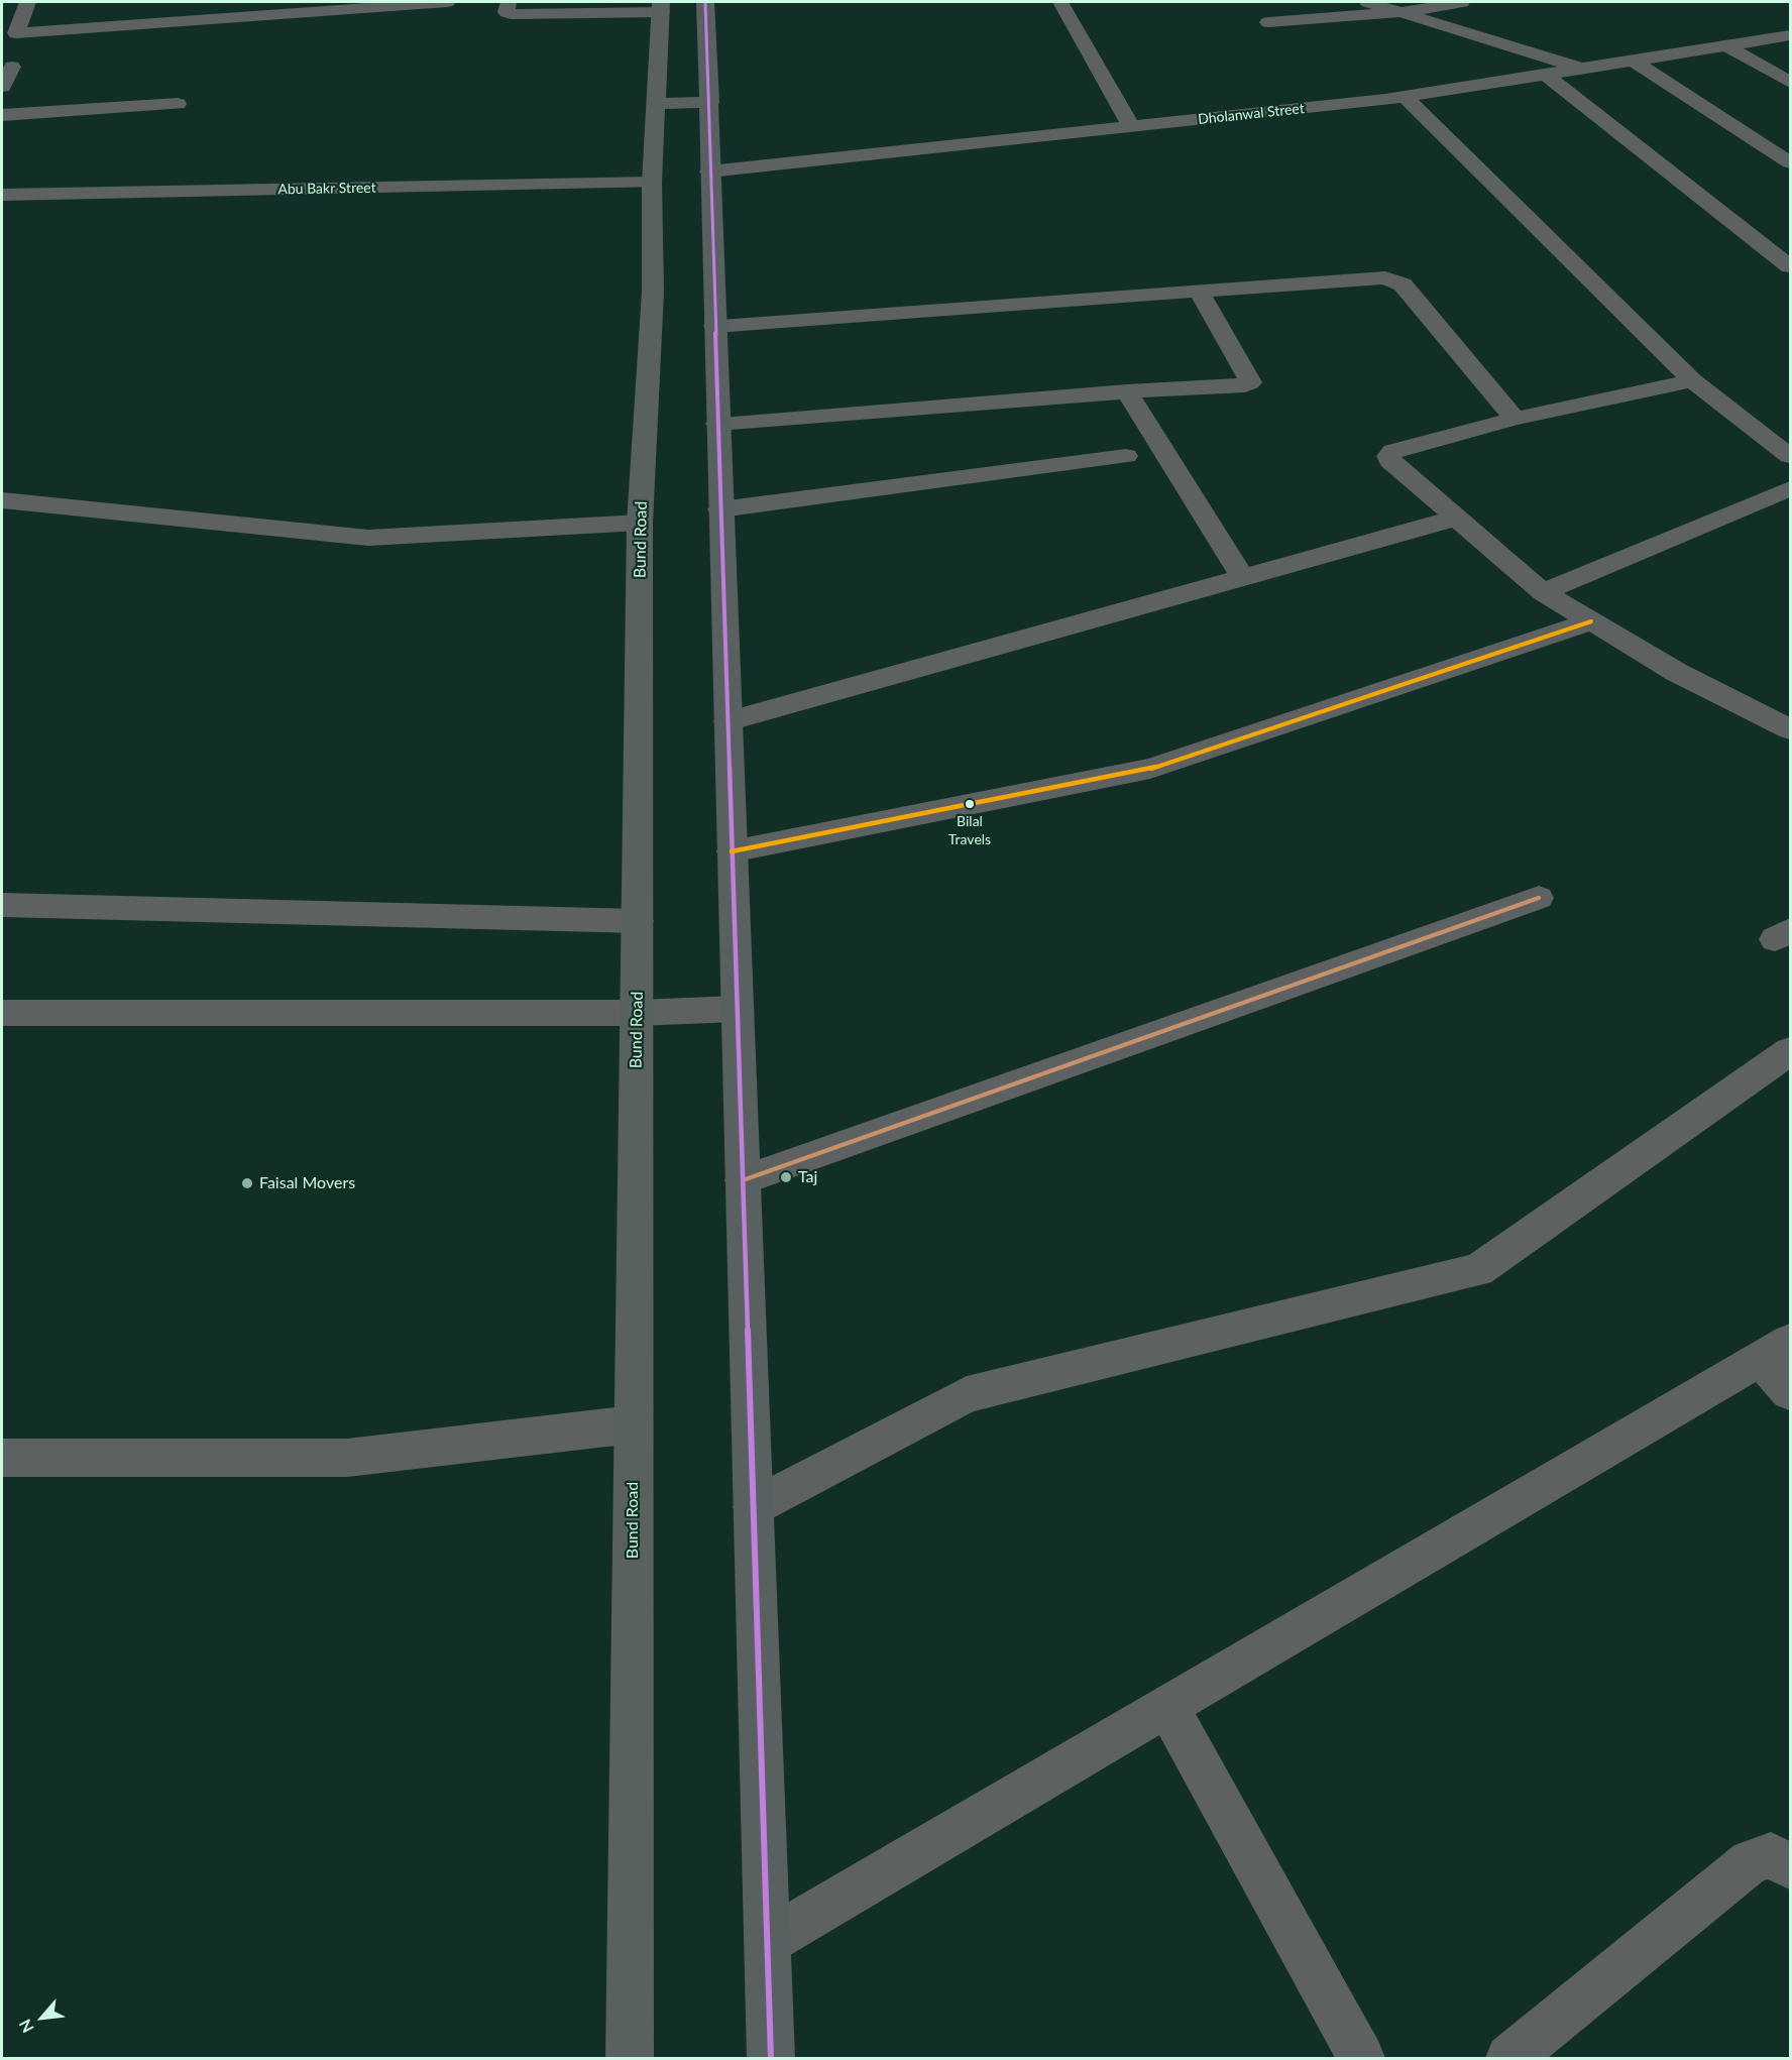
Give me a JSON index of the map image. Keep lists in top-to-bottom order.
{
  "streets": {
    "main road": ["Bund Road"],
    "street": ["Dholanwal Street", "Abu Bakr Street"]
  },
  "crossings": [
    ["Abu Bakr Street", "Bund Road"]
  ],
  "places": ["Bilal Travels", "Taj", "Faisal Movers"],
  "north": "bottom left"
}
